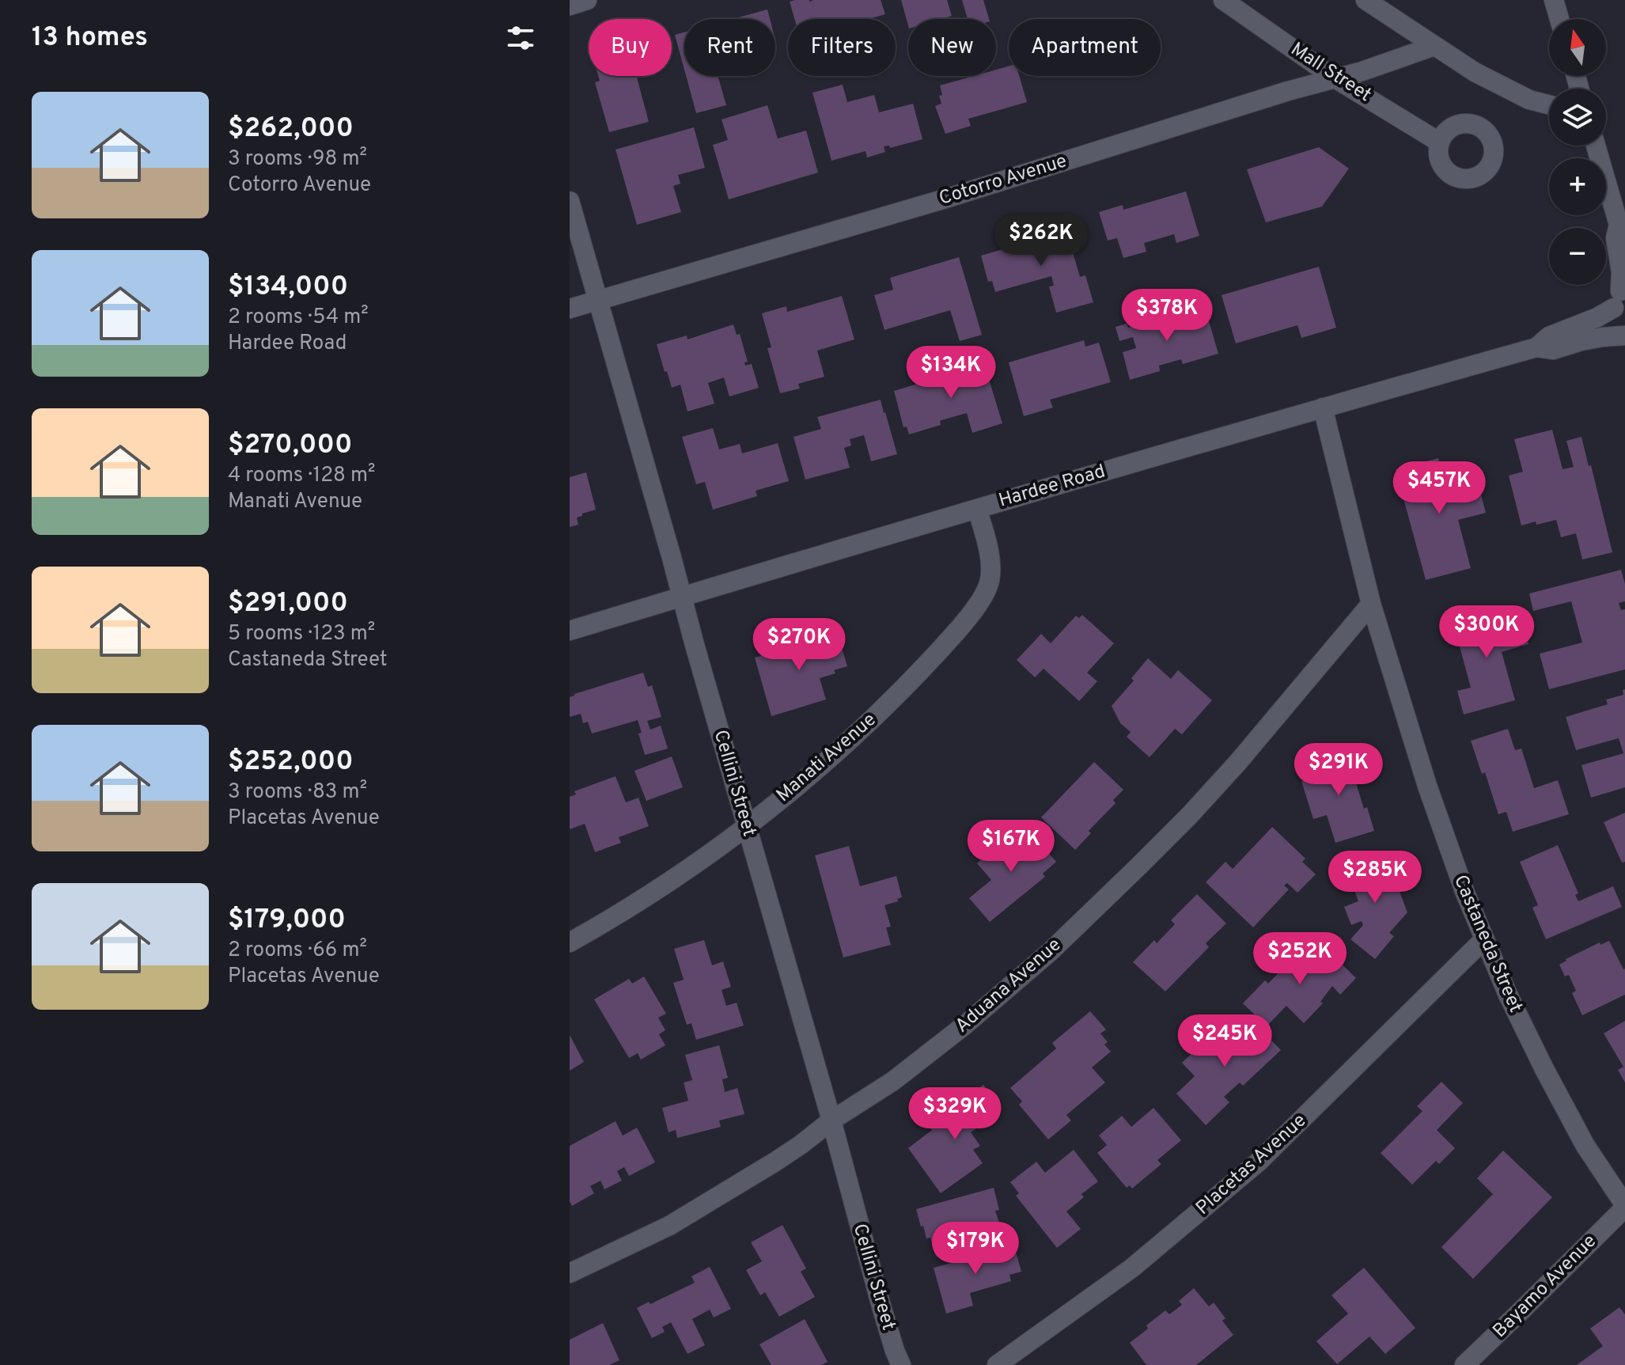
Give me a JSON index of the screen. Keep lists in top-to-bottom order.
{
  "streets": {
    "street": [
      "Mall Street",
      "Cotorro Avenue",
      "Hardee Road",
      "Manati Avenue",
      "Cellini Street",
      "Castaneda Street",
      "Aduana Avenue",
      "Placetas Avenue",
      "Bayamo Avenue"
    ]
  },
  "crossings": [
    ["Mall Street", "Cotorro Avenue"],
    ["Cotorro Avenue", "Cellini Street"],
    ["Hardee Road", "Manati Avenue"],
    ["Hardee Road", "Cellini Street"],
    ["Hardee Road", "Castaneda Street"],
    ["Manati Avenue", "Cellini Street"],
    ["Cellini Street", "Aduana Avenue"],
    ["Castaneda Street", "Aduana Avenue"],
    ["Castaneda Street", "Placetas Avenue"],
    ["Castaneda Street", "Bayamo Avenue"]
  ],
  "north": "top",
  "page": {
    "heading": "13 homes",
    "map_buttons": ["+", "−"],
    "chip": [
      "Buy",
      "Rent",
      "Filters",
      "New",
      "Apartment"
    ],
    "list": [
      {
        "name": "$262,000",
        "note": "3 rooms · 98 m² · Cotorro Avenue"
      },
      {
        "name": "$134,000",
        "note": "2 rooms · 54 m² · Hardee Road"
      },
      {
        "name": "$270,000",
        "note": "4 rooms · 128 m² · Manati Avenue"
      },
      {
        "name": "$291,000",
        "note": "5 rooms · 123 m² · Castaneda Street"
      },
      {
        "name": "$252,000",
        "note": "3 rooms · 83 m² · Placetas Avenue"
      },
      {
        "name": "$179,000",
        "note": "2 rooms · 66 m² · Placetas Avenue"
      }
    ],
    "price": [
      "$262K",
      "$378K",
      "$134K",
      "$457K",
      "$300K",
      "$270K",
      "$291K",
      "$167K",
      "$285K",
      "$252K",
      "$245K",
      "$329K",
      "$179K"
    ]
  }
}
